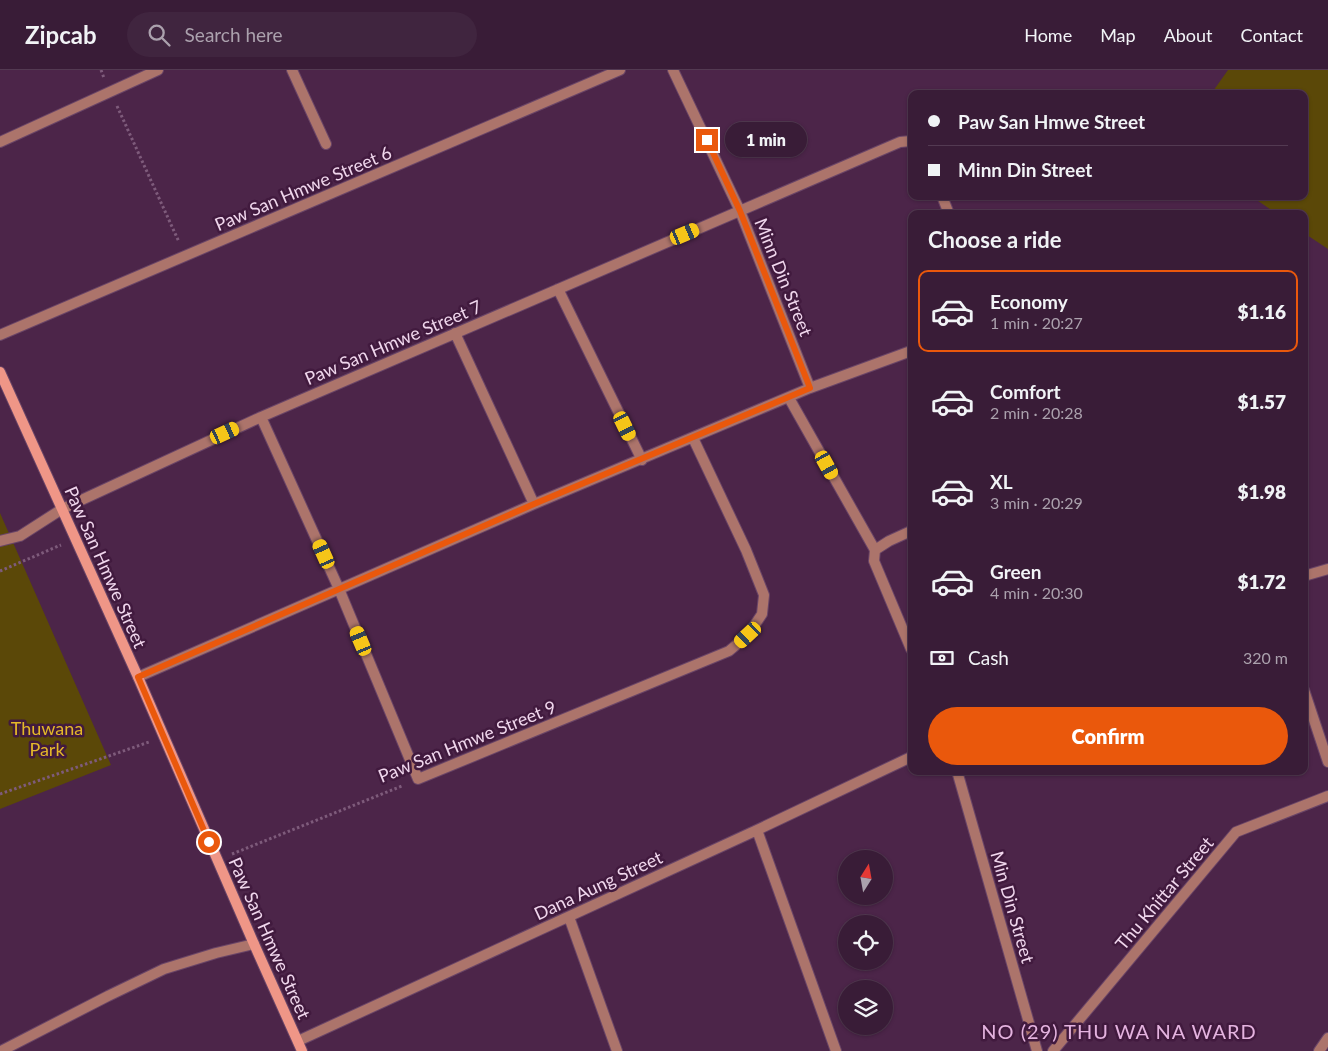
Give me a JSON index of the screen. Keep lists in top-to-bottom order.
{
  "streets": {
    "main road": ["Paw San Hmwe Street"],
    "street": [
      "Paw San Hmwe Street 6",
      "Minn Din Street",
      "Paw San Hmwe Street 7",
      "Paw San Hmwe Street 9",
      "Dana Aung Street",
      "Thu Khittar Street",
      "Min Din Street"
    ]
  },
  "crossings": [
    ["Minn Din Street", "Paw San Hmwe Street 7"],
    ["Paw San Hmwe Street 7", "Paw San Hmwe Street"],
    ["Paw San Hmwe Street", "Paw San Hmwe Street 9"],
    ["Paw San Hmwe Street", "Dana Aung Street"]
  ],
  "districts": ["NO (29) THU WA NA WARD"],
  "parks": ["Thuwana Park"],
  "north": "top",
  "page": {
    "header": "Zipcab",
    "search": "Search here",
    "nav": [
      "Home",
      "Map",
      "About",
      "Contact"
    ],
    "banner": ["Paw San Hmwe Street", "Minn Din Street"],
    "bubble": "1 min",
    "heading": "Choose a ride",
    "list": [
      {
        "name": "Economy",
        "note": "1 min · 20:27",
        "value": "$1.16"
      },
      {
        "name": "Comfort",
        "note": "2 min · 20:28",
        "value": "$1.57"
      },
      {
        "name": "XL",
        "note": "3 min · 20:29",
        "value": "$1.98"
      },
      {
        "name": "Green",
        "note": "4 min · 20:30",
        "value": "$1.72"
      }
    ],
    "pay": ["Cash", "320 m"],
    "buttons": "Confirm"
  }
}
